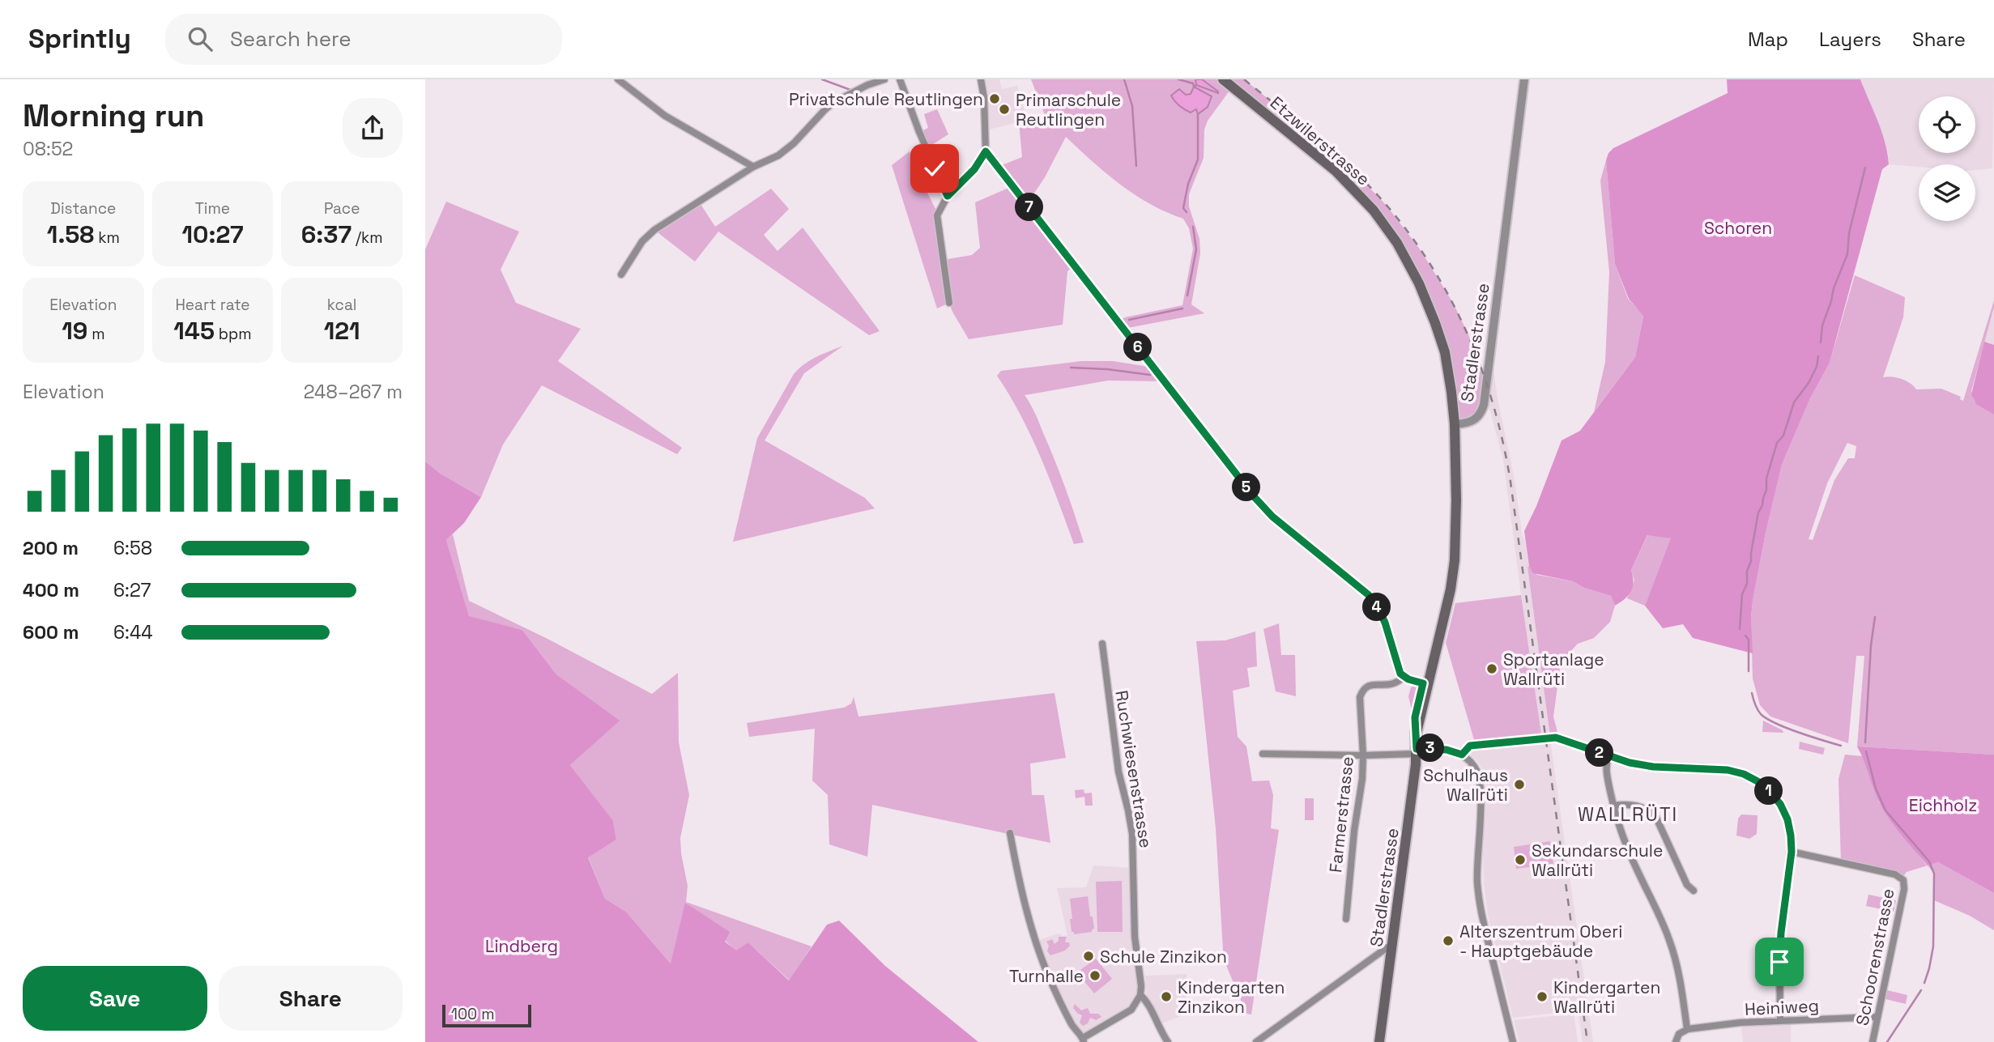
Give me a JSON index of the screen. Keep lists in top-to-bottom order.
{
  "streets": {
    "main road": ["Etzwilerstrasse", "Stadlerstrasse"],
    "street": [
      "Ruchwiesenstrasse",
      "Farmerstrasse",
      "Schoorenstrasse",
      "Heiniweg"
    ]
  },
  "crossings": [
    ["Etzwilerstrasse", "Stadlerstrasse"],
    ["Schoorenstrasse", "Heiniweg"]
  ],
  "districts": ["WALLRÜTI"],
  "parks": ["Schoren", "Eichholz", "Lindberg"],
  "places": [
    "Privatschule Reutlingen",
    "Primarschule Reutlingen",
    "Sportanlage Wallrüti",
    "Schulhaus Wallrüti",
    "Sekundarschule Wallrüti",
    "Alterszentrum Oberi - Hauptgebäude",
    "Schule Zinzikon",
    "Turnhalle",
    "Kindergarten Zinzikon",
    "Kindergarten Wallrüti"
  ],
  "scale_bar": "100 m",
  "page": {
    "header": "Sprintly",
    "search": "Search here",
    "nav": ["Map", "Layers", "Share"],
    "heading": ["Morning run", "08:52"],
    "stats": [
      ["Distance", "1.58 km"],
      ["Time", "10:27"],
      ["Pace", "6:37 /km"],
      ["Elevation", "19 m"],
      ["Heart rate", "145 bpm"],
      ["kcal", "121"]
    ],
    "pins": [
      "7",
      "6",
      "5",
      "4",
      "3",
      "2",
      "1"
    ],
    "chart": ["Elevation", "248–267 m"],
    "list": [
      {
        "name": "200 m",
        "note": "6:58"
      },
      {
        "name": "400 m",
        "note": "6:27"
      },
      {
        "name": "600 m",
        "note": "6:44"
      }
    ],
    "buttons": ["Save", "Share"],
    "scale": "100 m"
  }
}
